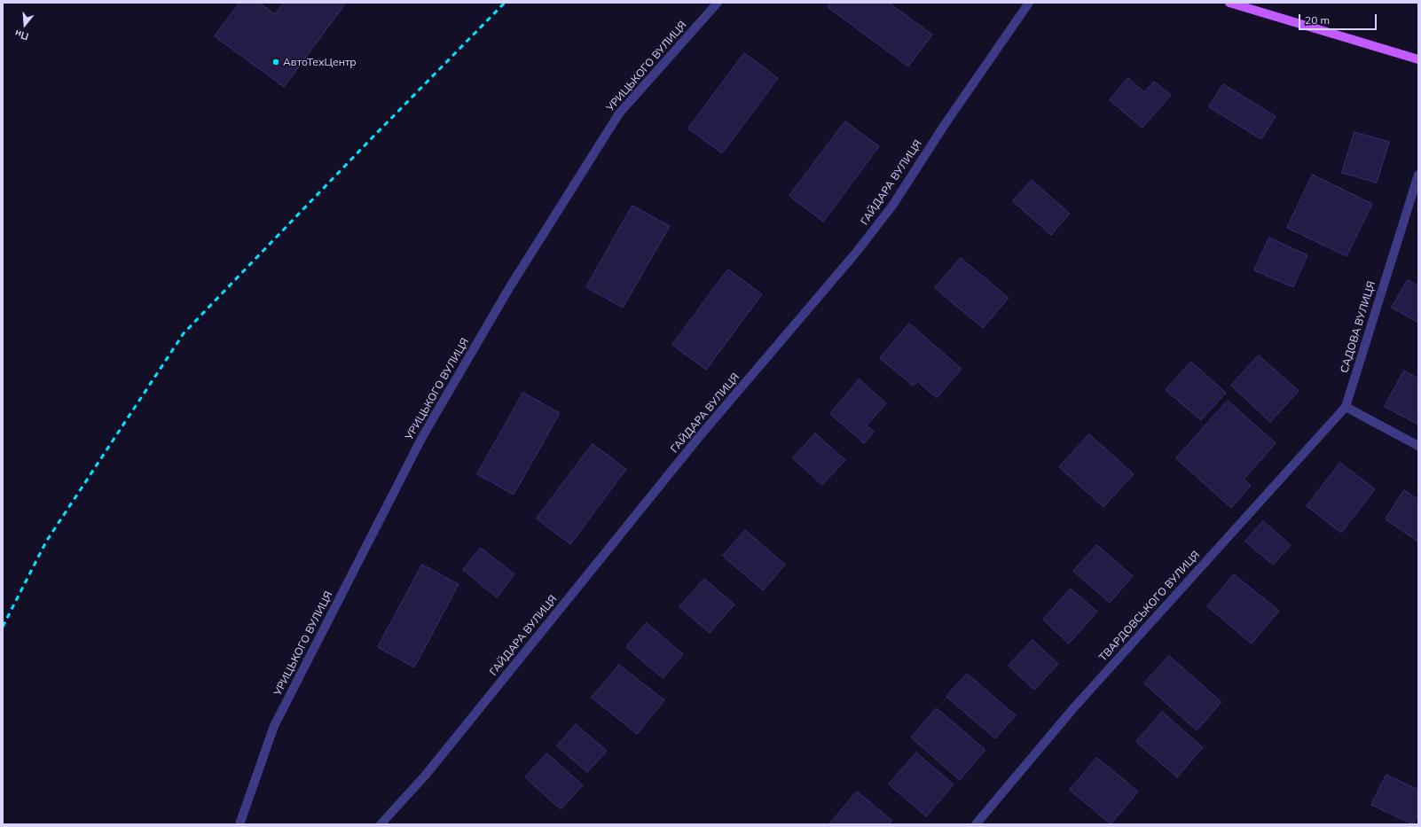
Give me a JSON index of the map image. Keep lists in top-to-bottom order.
{
  "streets": {
    "street": [
      "УРИЦЬКОГО ВУЛИЦЯ",
      "ГАЙДАРА ВУЛИЦЯ",
      "САДОВА ВУЛИЦЯ",
      "ТВАРДОВСЬКОГО ВУЛИЦЯ"
    ]
  },
  "crossings": [
    ["САДОВА ВУЛИЦЯ", "ТВАРДОВСЬКОГО ВУЛИЦЯ"]
  ],
  "places": ["АвтоТехЦентр"],
  "scale_bar": "20 m",
  "north": "bottom"
}
